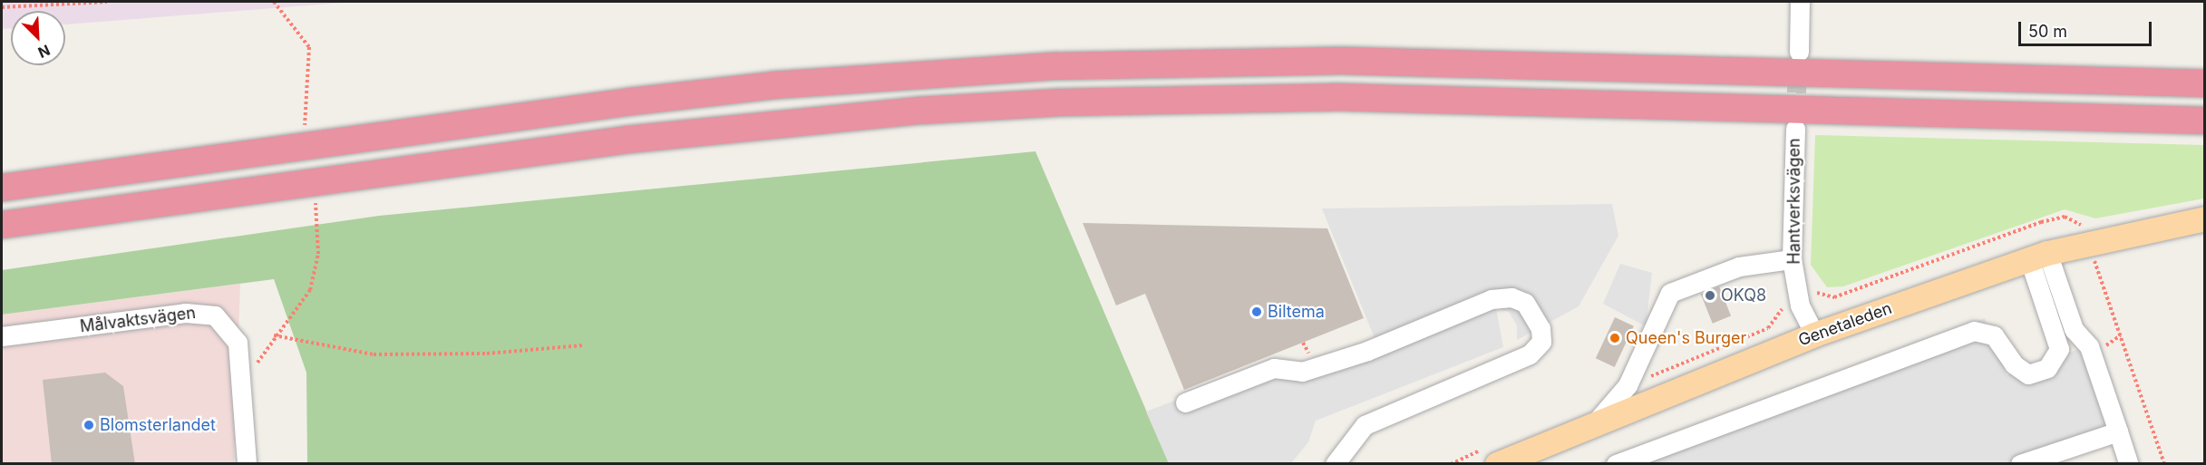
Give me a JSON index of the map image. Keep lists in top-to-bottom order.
{
  "streets": {
    "main road": ["Genetaleden"],
    "street": ["Hantverksvägen", "Målvaktsvägen"]
  },
  "crossings": [
    ["Hantverksvägen", "Genetaleden"]
  ],
  "places": [
    "OKQ8",
    "Biltema",
    "Queen's Burger",
    "Blomsterlandet"
  ],
  "scale_bar": "50 m",
  "north": "bottom right"
}
